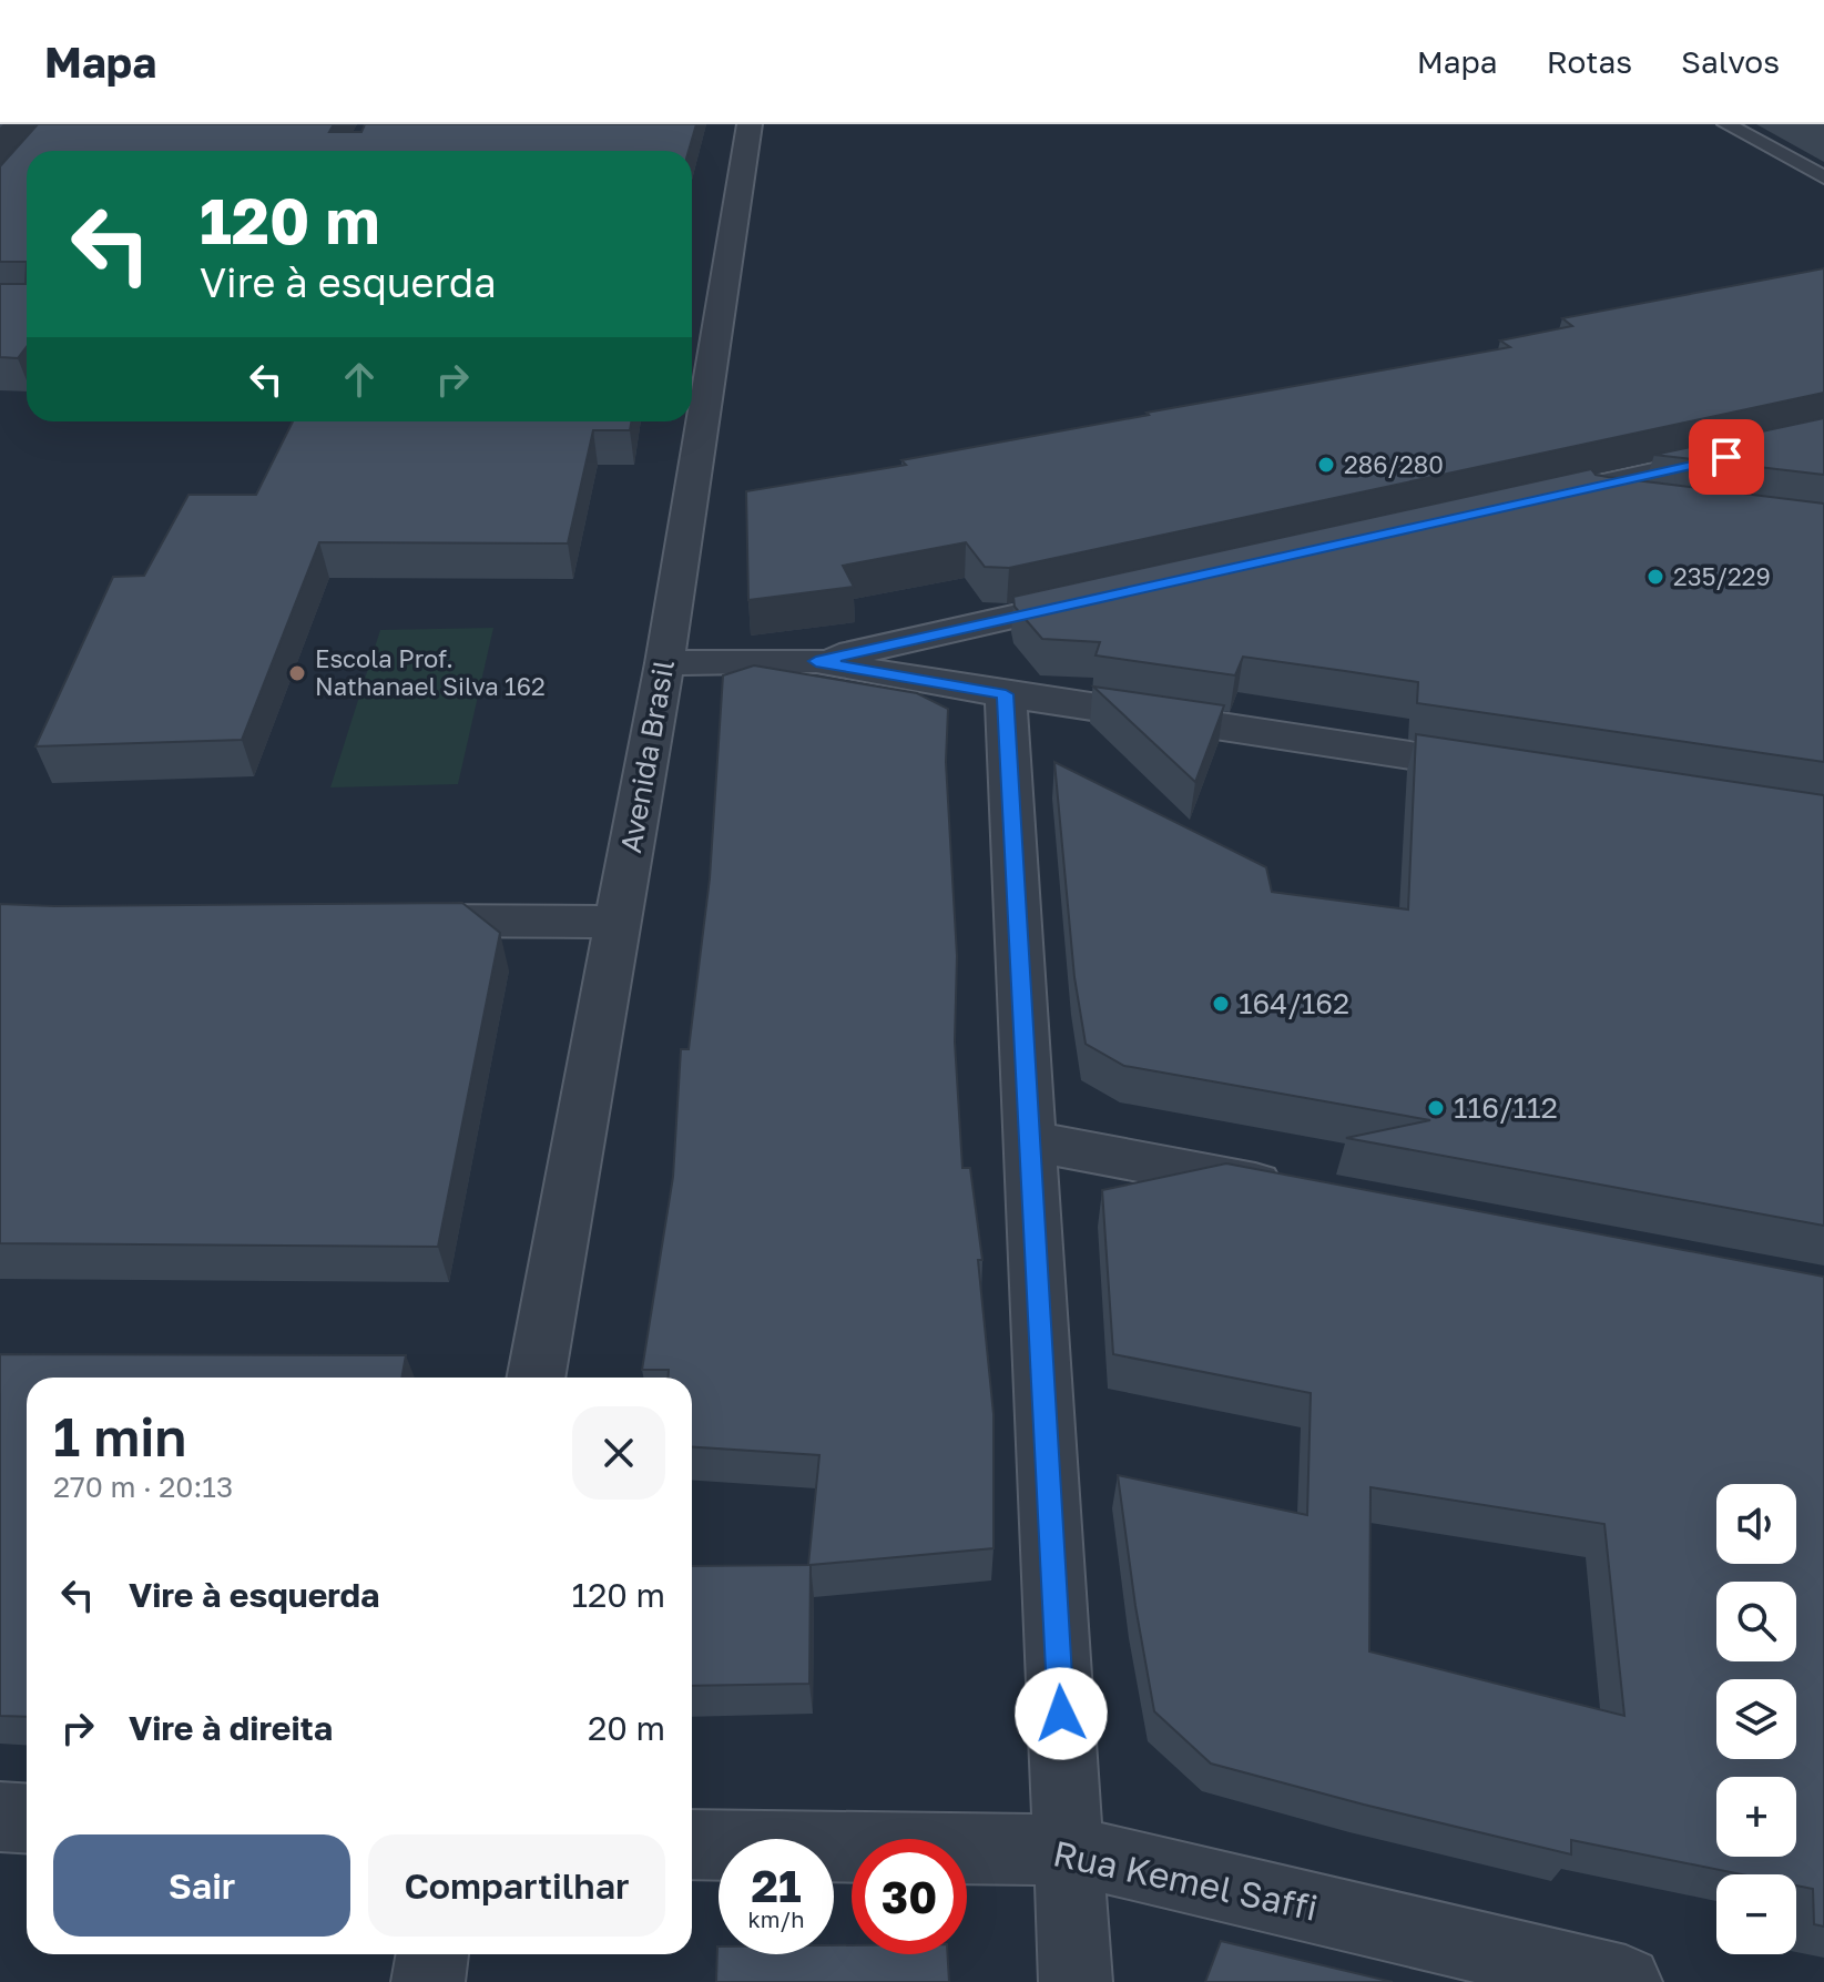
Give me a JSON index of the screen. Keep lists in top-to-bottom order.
{
  "streets": {
    "street": ["Avenida Brasil", "Rua Kemel Saffi"]
  },
  "places": [
    "286/280",
    "235/229",
    "Escola Prof. Nathanael Silva 162",
    "164/162",
    "116/112"
  ],
  "page": {
    "header": "Mapa",
    "nav": ["Mapa", "Rotas", "Salvos"],
    "turn": ["120 m", "Vire à esquerda"],
    "heading": ["1 min", "270 m · 20:13"],
    "map_buttons": ["+", "−"],
    "list": [
      {
        "name": "Vire à esquerda",
        "value": "120 m"
      },
      {
        "name": "Vire à direita",
        "value": "20 m"
      }
    ],
    "buttons": ["Sair", "Compartilhar"],
    "speed": "21 km/h",
    "limit": "30"
  }
}
